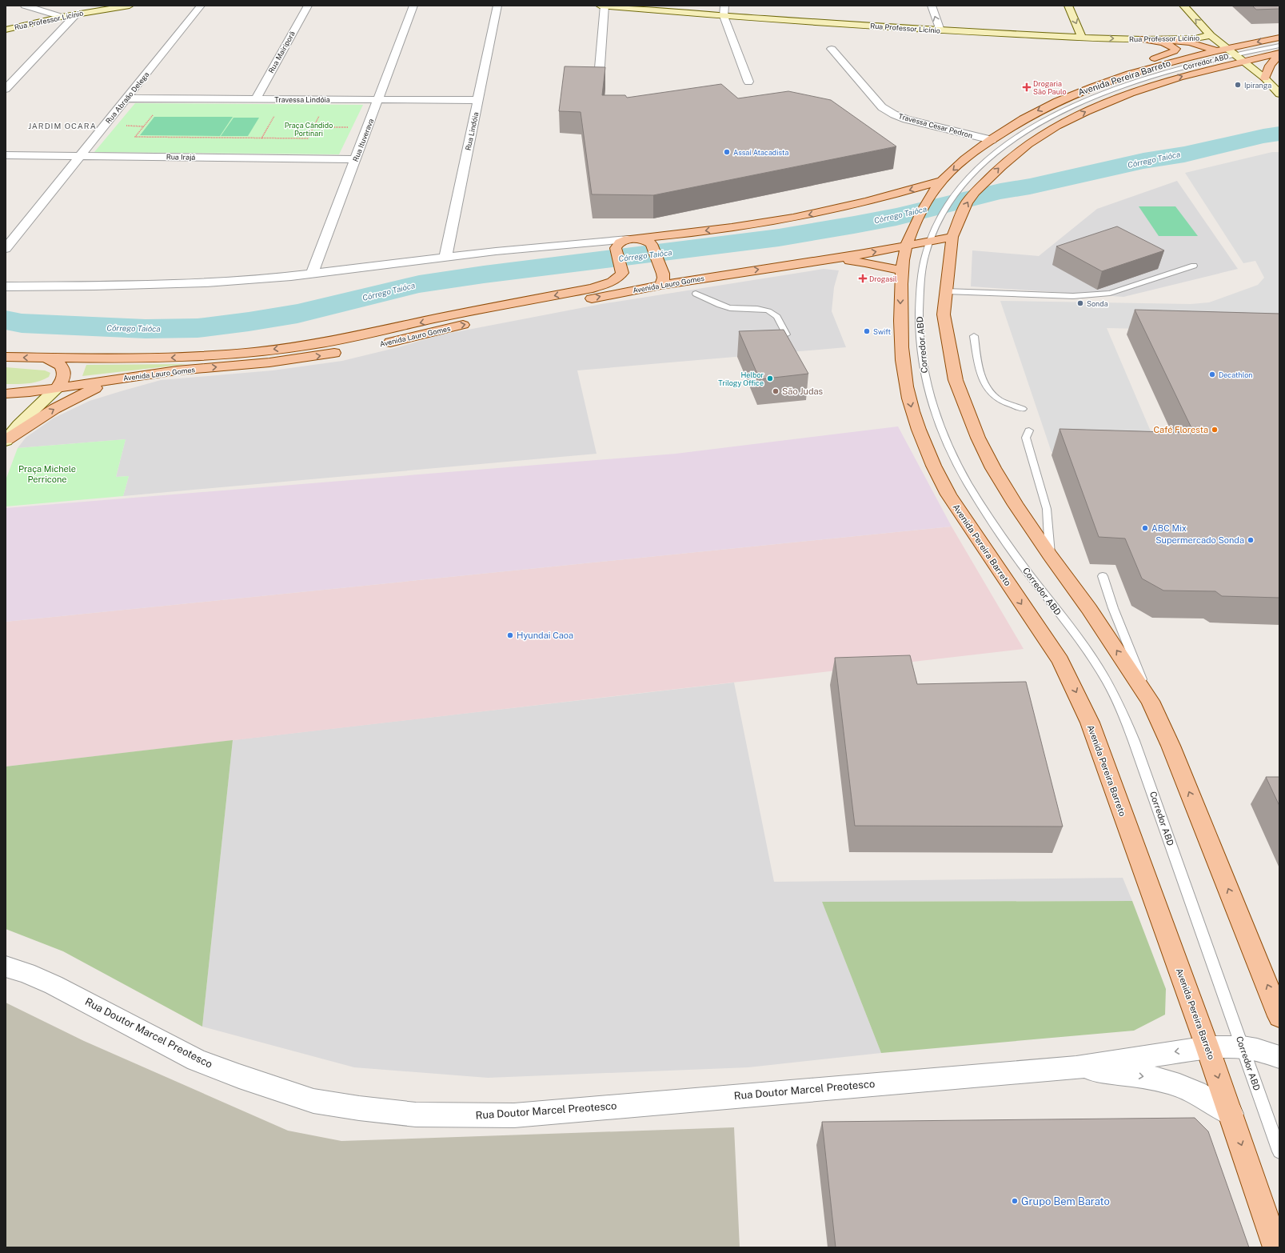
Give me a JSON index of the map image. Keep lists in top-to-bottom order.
{
  "streets": {
    "main road": ["Rua Professor Licínio", "Avenida Pereira Barreto", "Avenida Lauro Gomes"],
    "street": [
      "Rua Mairiporã",
      "Rua Abraão Delega",
      "Travessa Lindóia",
      "Travessa Cesar Pedron",
      "Rua Lindóia",
      "Rua Ituverava",
      "Rua Irajá",
      "Rua Doutor Marcel Preotesco"
    ],
    "lane": ["Corredor ABD"]
  },
  "crossings": [
    ["Rua Mairiporã", "Travessa Lindóia"],
    ["Corredor ABD", "Avenida Pereira Barreto"],
    ["Corredor ABD", "Avenida Lauro Gomes"],
    ["Corredor ABD", "Rua Doutor Marcel Preotesco"],
    ["Avenida Pereira Barreto", "Travessa Cesar Pedron"],
    ["Avenida Pereira Barreto", "Avenida Lauro Gomes"],
    ["Avenida Pereira Barreto", "Rua Doutor Marcel Preotesco"],
    ["Rua Abraão Delega", "Travessa Lindóia"],
    ["Rua Abraão Delega", "Rua Irajá"],
    ["Travessa Lindóia", "Rua Lindóia"],
    ["Travessa Lindóia", "Rua Ituverava"],
    ["Rua Ituverava", "Rua Irajá"]
  ],
  "districts": ["JARDIM OCARA"],
  "water": ["Córrego Taióca"],
  "parks": ["Praça Cândido Portinari", "Praça Michele Perricone"],
  "places": {
    "other": [
      "Ipiranga",
      "Assaí Atacadista",
      "Sonda",
      "Swift",
      "Decathlon",
      "Helbor Trilogy Office",
      "São Judas",
      "Café Floresta",
      "ABC Mix",
      "Supermercado Sonda",
      "Hyundai Caoa",
      "Grupo Bem Barato"
    ],
    "health": ["Drogaria São Paulo", "Drogasil"]
  }
}
